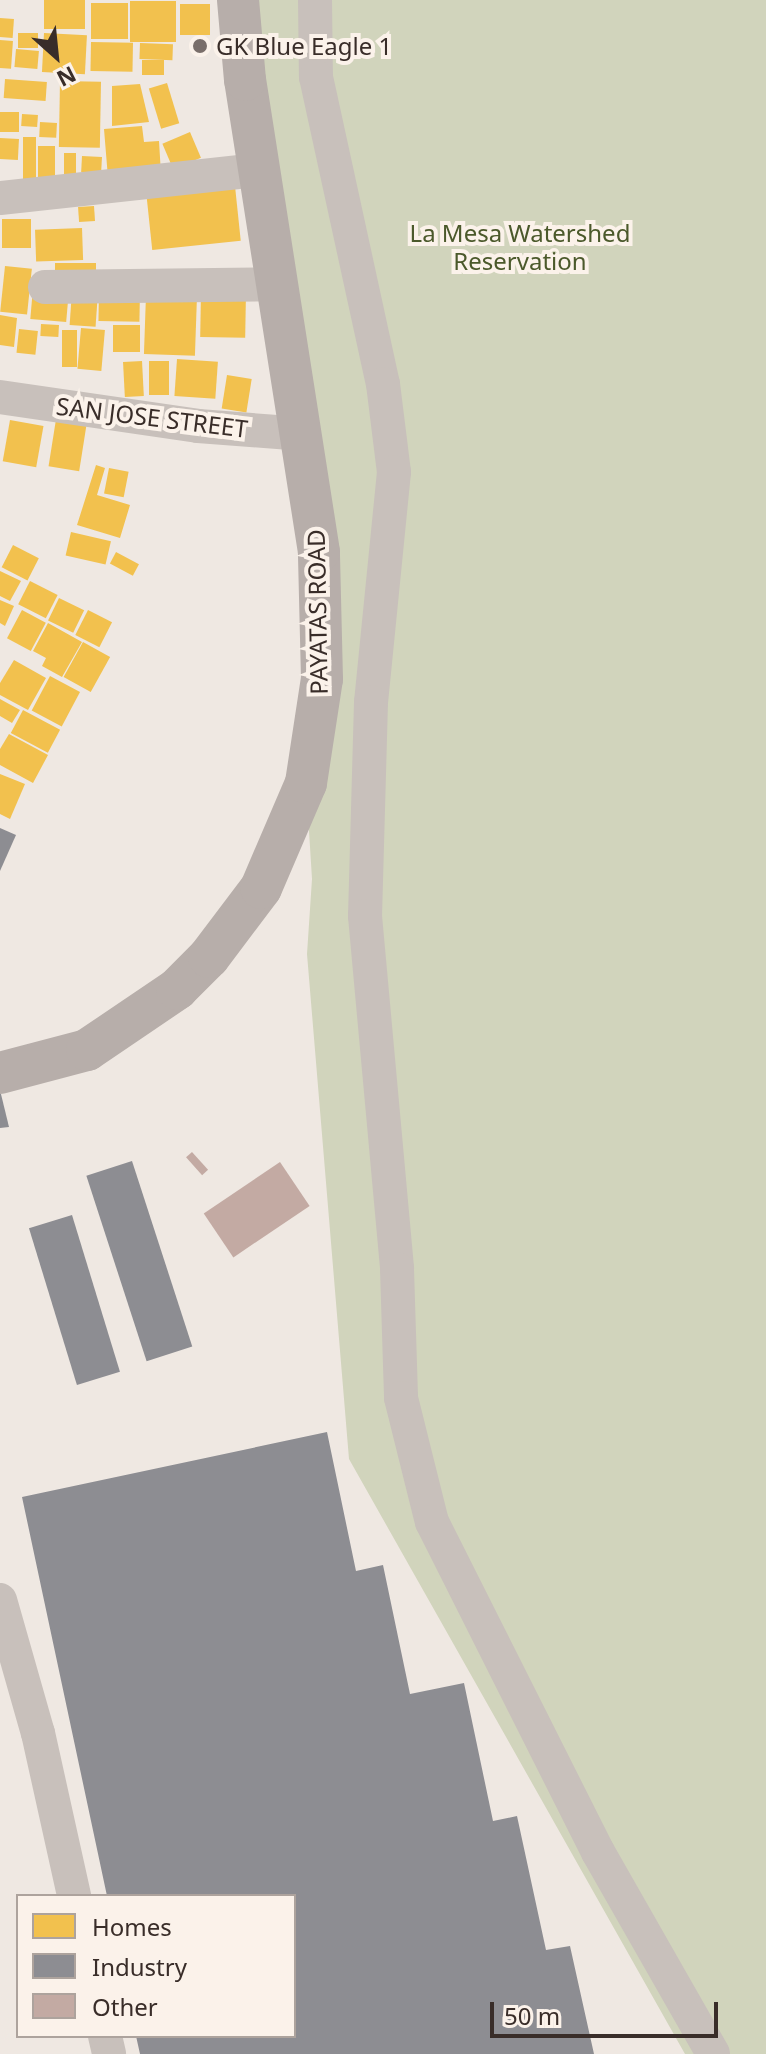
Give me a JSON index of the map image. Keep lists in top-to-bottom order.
{
  "streets": {
    "main road": ["PAYATAS ROAD"],
    "street": ["SAN JOSE STREET"]
  },
  "crossings": [
    ["SAN JOSE STREET", "PAYATAS ROAD"]
  ],
  "parks": ["La Mesa Watershed Reservation"],
  "places": ["GK Blue Eagle 1"],
  "legend": ["Homes", "Industry", "Other"],
  "scale_bar": "50 m",
  "north": "bottom right"
}
